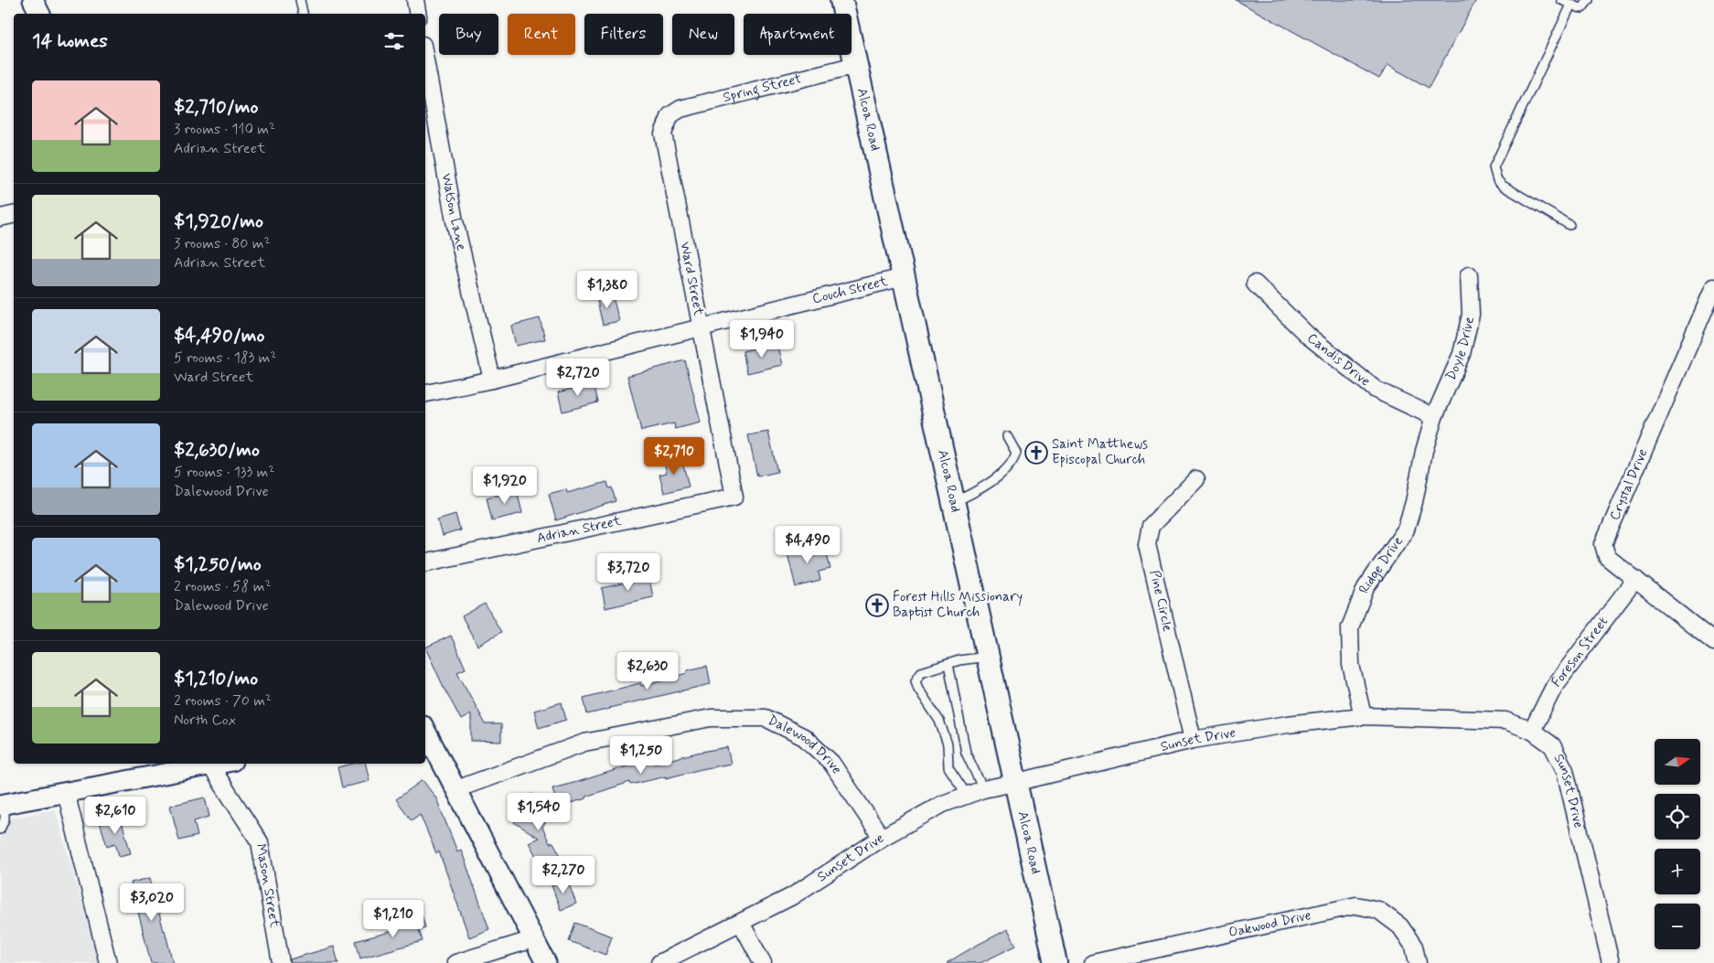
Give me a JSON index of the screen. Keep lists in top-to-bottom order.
{
  "streets": {
    "main road": ["Alcoa Road"],
    "street": [
      "Spring Street",
      "Watson Lane",
      "Ward Street",
      "Couch Street",
      "Doyle Drive",
      "Candis Drive",
      "Crystal Drive",
      "Adrian Street",
      "Ridge Drive",
      "Pine Circle",
      "Foreson Street",
      "Sunset Drive",
      "Dalewood Drive",
      "Mason Street",
      "Oakwood Drive"
    ]
  },
  "crossings": [
    ["Spring Street", "Alcoa Road"],
    ["Spring Street", "Ward Street"],
    ["Alcoa Road", "Couch Street"],
    ["Alcoa Road", "Sunset Drive"],
    ["Watson Lane", "Couch Street"],
    ["Ward Street", "Couch Street"],
    ["Ward Street", "Adrian Street"],
    ["Doyle Drive", "Candis Drive"],
    ["Doyle Drive", "Ridge Drive"],
    ["Candis Drive", "Ridge Drive"],
    ["Crystal Drive", "Foreson Street"],
    ["Ridge Drive", "Sunset Drive"],
    ["Pine Circle", "Sunset Drive"],
    ["Foreson Street", "Sunset Drive"],
    ["Sunset Drive", "Dalewood Drive"]
  ],
  "places": {
    "church": ["Saint Matthews Episcopal Church", "Forest Hills Missionary Baptist Church"]
  },
  "north": "right",
  "page": {
    "chip": [
      "Buy",
      "Rent",
      "Filters",
      "New",
      "Apartment"
    ],
    "heading": "14 homes",
    "list": [
      {
        "name": "$2,710/mo",
        "note": "3 rooms · 110 m² · Adrian Street"
      },
      {
        "name": "$1,920/mo",
        "note": "3 rooms · 80 m² · Adrian Street"
      },
      {
        "name": "$4,490/mo",
        "note": "5 rooms · 183 m² · Ward Street"
      },
      {
        "name": "$2,630/mo",
        "note": "5 rooms · 133 m² · Dalewood Drive"
      },
      {
        "name": "$1,250/mo",
        "note": "2 rooms · 58 m² · Dalewood Drive"
      },
      {
        "name": "$1,210/mo",
        "note": "2 rooms · 70 m² · North Cox"
      }
    ],
    "price": [
      "$1,380",
      "$1,940",
      "$2,720",
      "$2,710",
      "$1,920",
      "$4,490",
      "$3,720",
      "$2,630",
      "$1,250",
      "$1,540",
      "$2,610",
      "$2,270",
      "$3,020",
      "$1,210"
    ],
    "map_buttons": ["+", "−"]
  }
}
